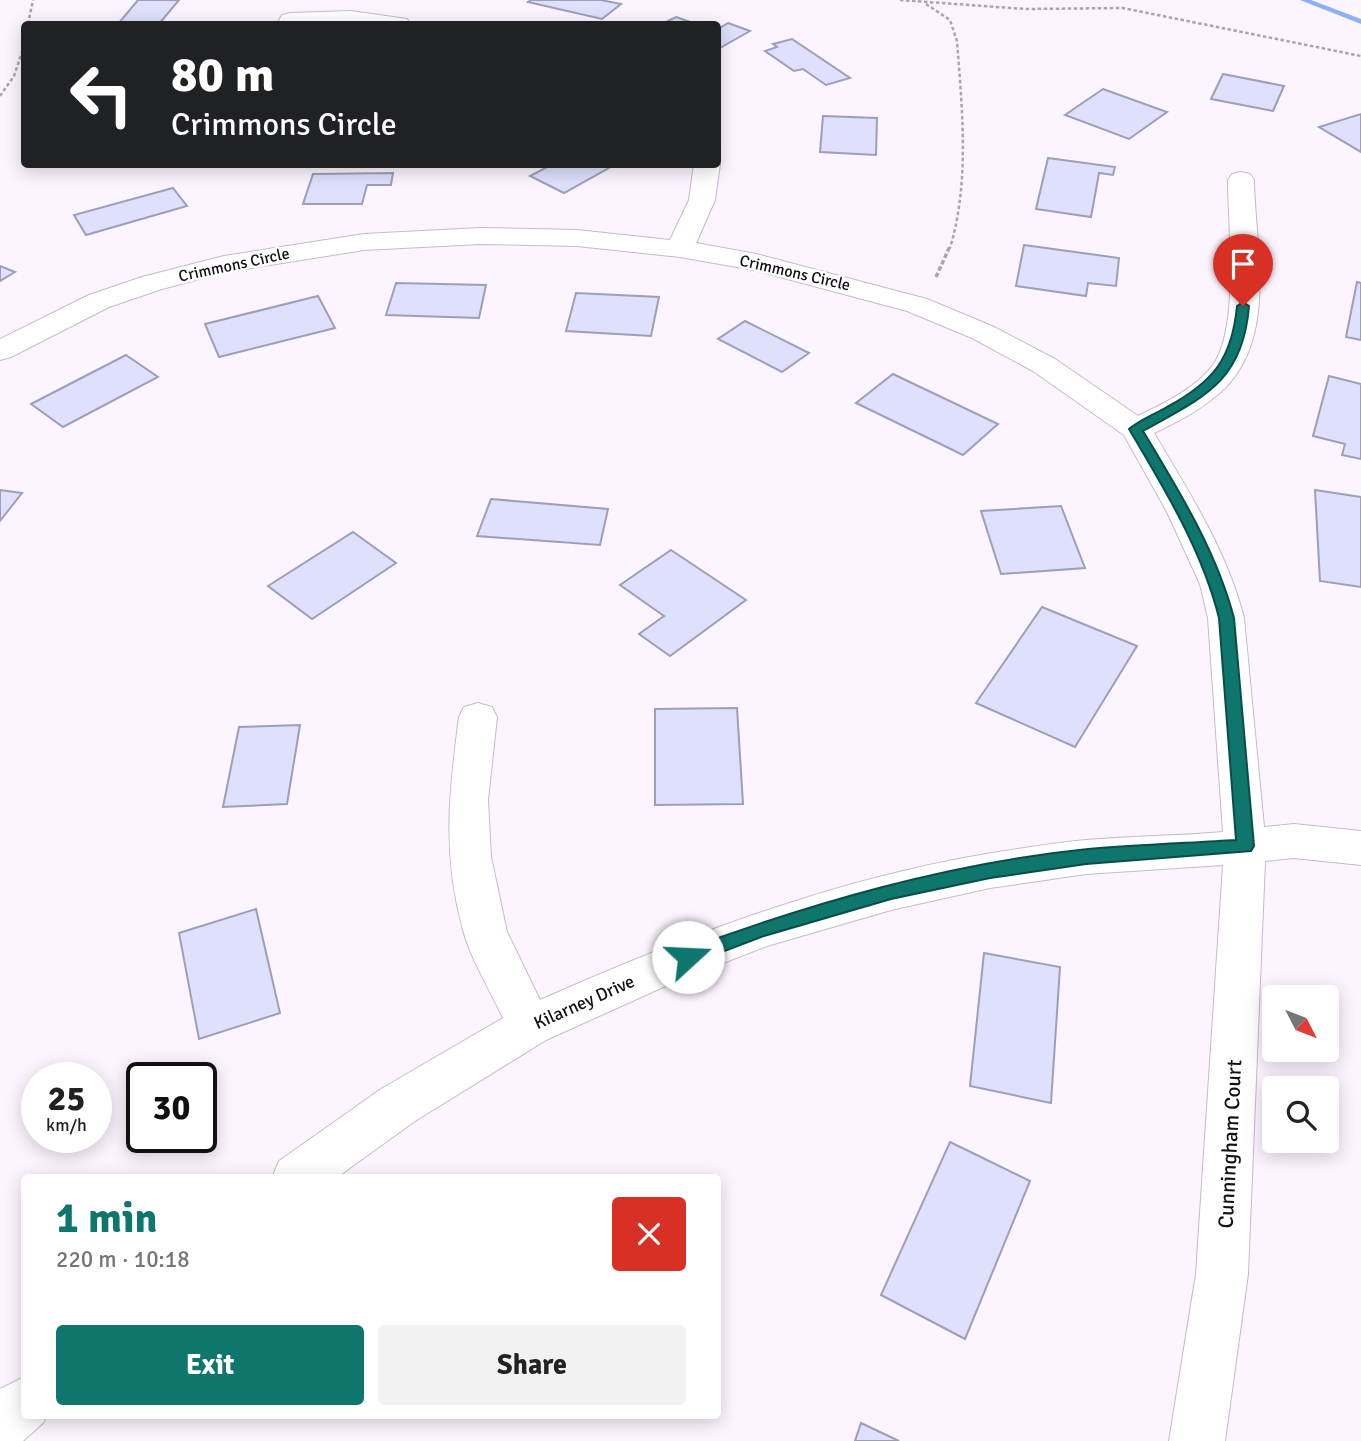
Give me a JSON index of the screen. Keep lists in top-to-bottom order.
{
  "streets": {
    "street": ["Crimmons Circle", "Kilarney Drive", "Cunningham Court"]
  },
  "crossings": [
    ["Crimmons Circle", "Kilarney Drive"],
    ["Crimmons Circle", "Cunningham Court"],
    ["Kilarney Drive", "Cunningham Court"]
  ],
  "north": "bottom right",
  "page": {
    "turn": ["80 m", "Crimmons Circle"],
    "speed": "25 km/h",
    "limit": "30",
    "heading": ["1 min", "220 m · 10:18"],
    "buttons": ["Exit", "Share"]
  }
}
